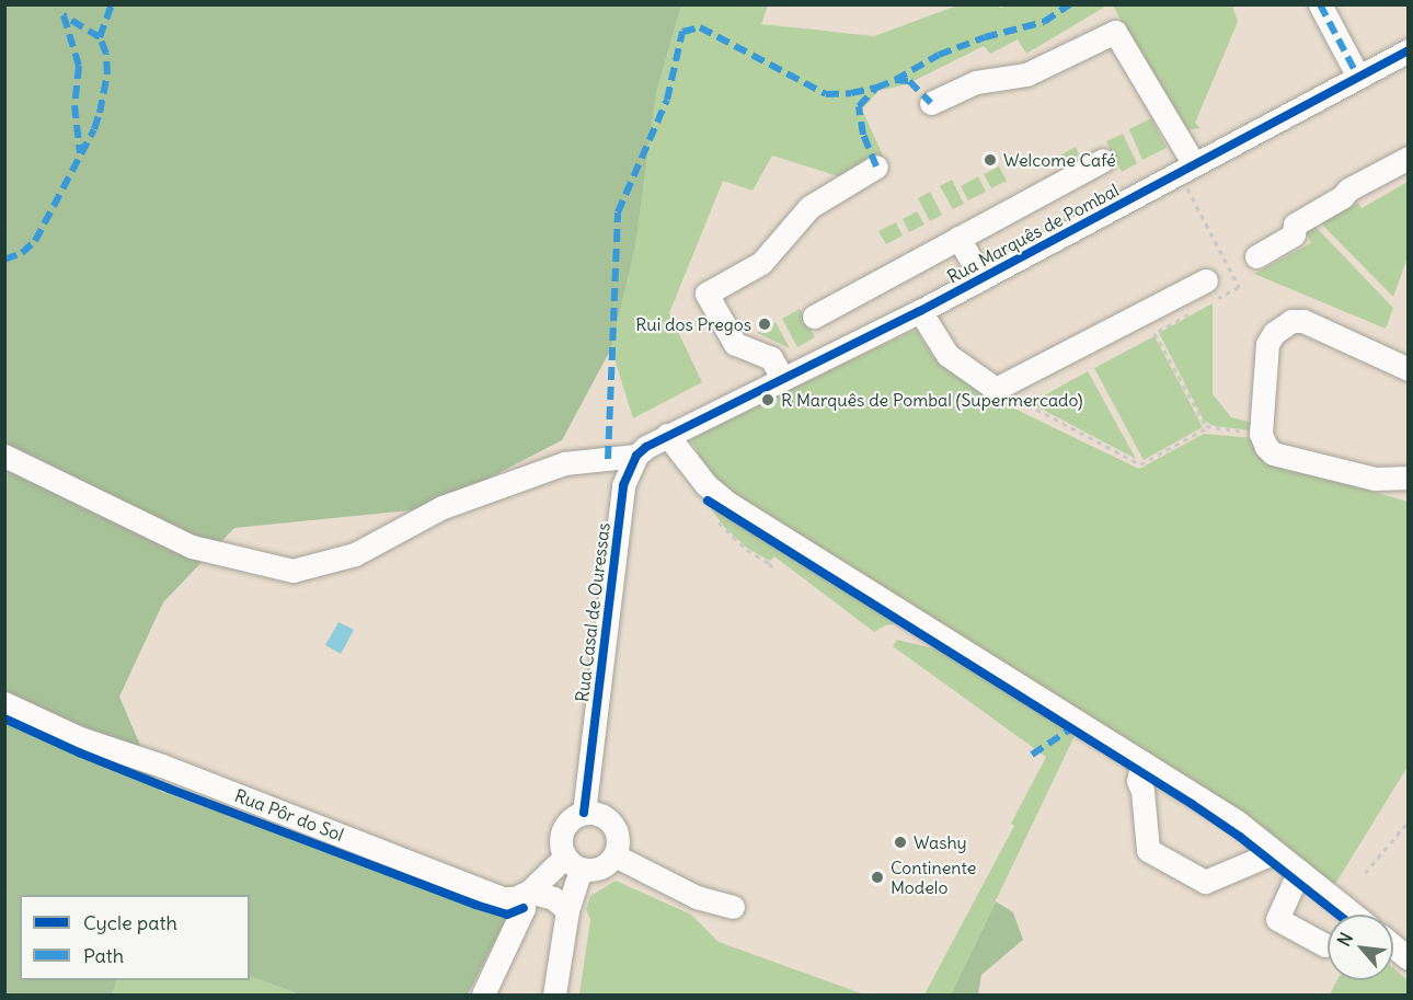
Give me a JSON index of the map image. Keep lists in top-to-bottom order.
{
  "streets": {
    "street": ["Rua Marquês de Pombal", "Rua Casal de Ouressas", "Rua Pôr do Sol"]
  },
  "places": [
    "Welcome Café",
    "Rui dos Pregos",
    "R Marquês de Pombal (Supermercado)",
    "Washy",
    "Continente Modelo"
  ],
  "legend": ["Cycle path", "Path"],
  "north": "top left"
}
